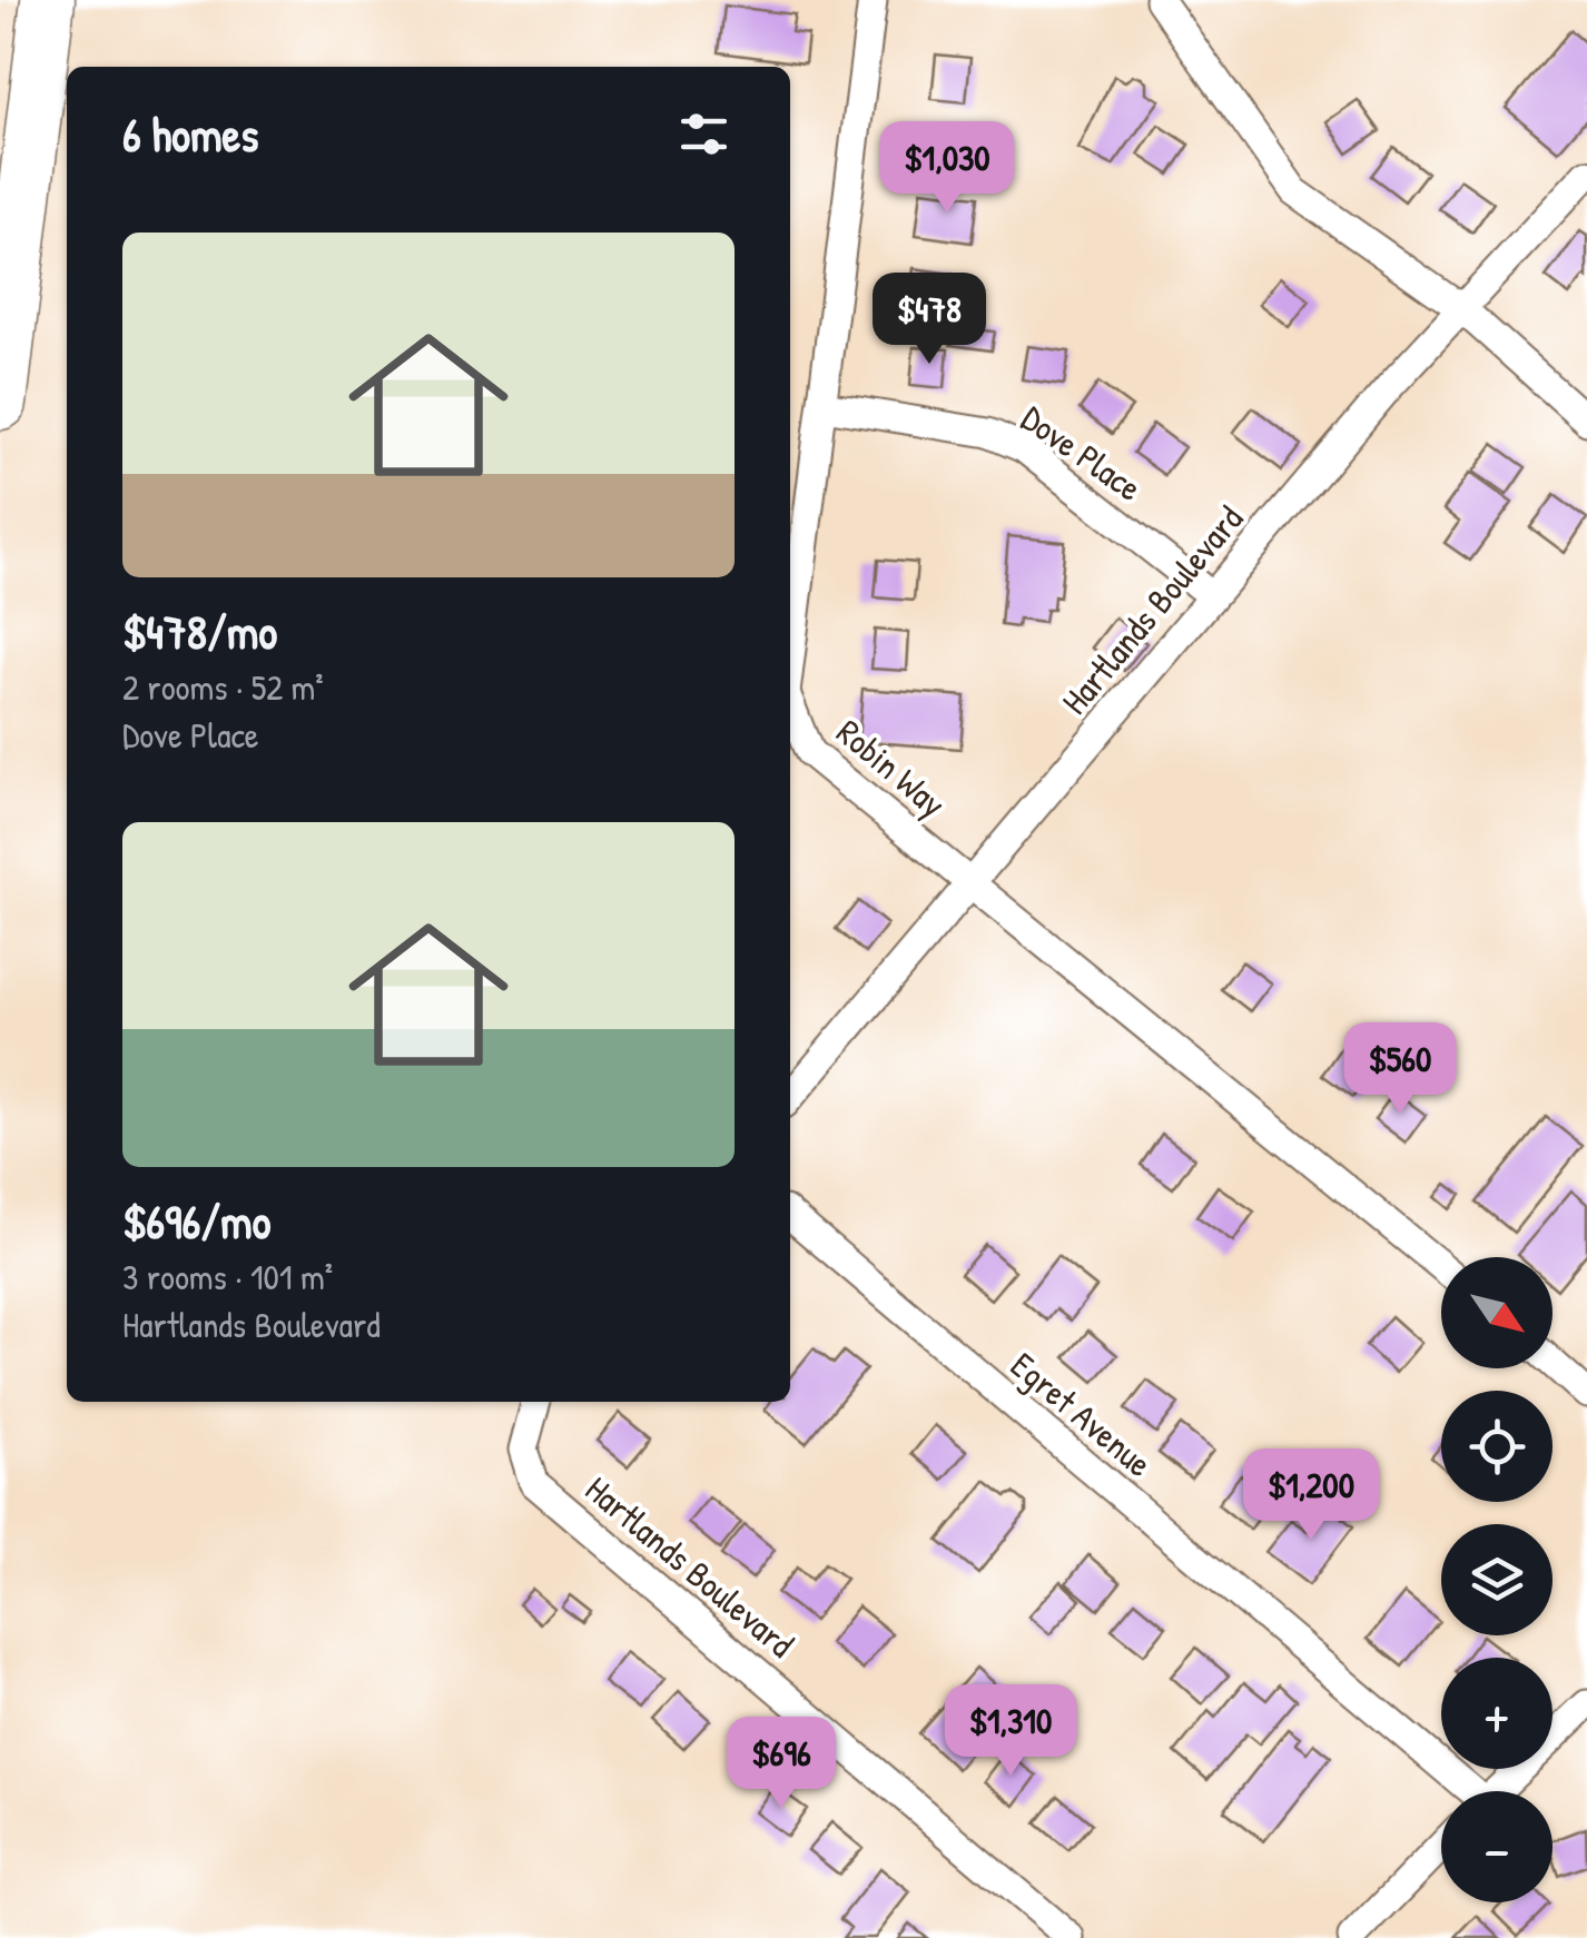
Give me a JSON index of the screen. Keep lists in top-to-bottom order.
{
  "streets": {
    "street": [
      "Dove Place",
      "Hartlands Boulevard",
      "Robin Way",
      "Egret Avenue"
    ]
  },
  "crossings": [
    ["Dove Place", "Hartlands Boulevard"],
    ["Dove Place", "Robin Way"],
    ["Hartlands Boulevard", "Robin Way"]
  ],
  "north": "bottom right",
  "page": {
    "heading": "6 homes",
    "price": [
      "$1,030",
      "$478",
      "$560",
      "$1,200",
      "$1,310",
      "$696"
    ],
    "list": [
      {
        "name": "$478/mo",
        "note": "2 rooms · 52 m² · Dove Place"
      },
      {
        "name": "$696/mo",
        "note": "3 rooms · 101 m² · Hartlands Boulevard"
      }
    ],
    "map_buttons": ["+", "−"]
  }
}
